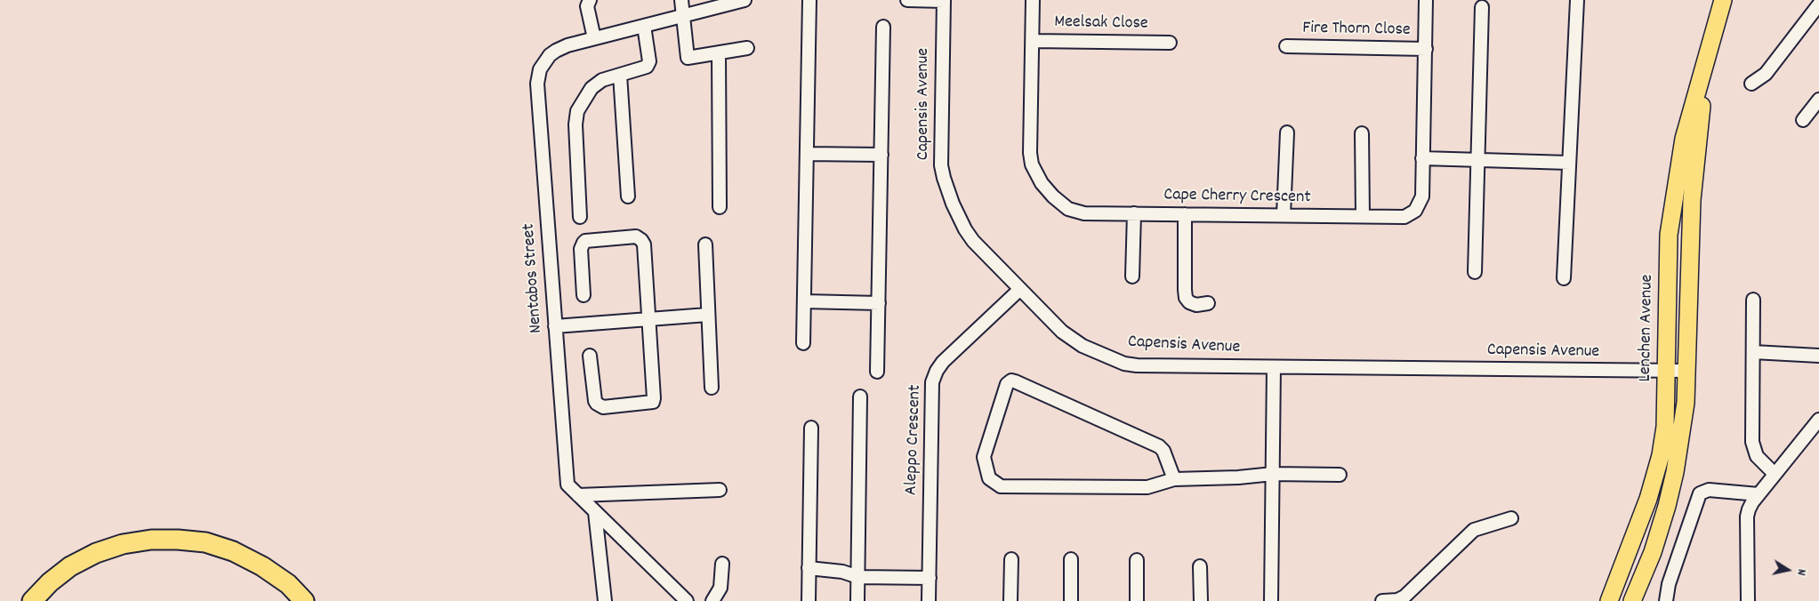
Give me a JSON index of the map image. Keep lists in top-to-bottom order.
{
  "streets": {
    "main road": ["Lenchen Avenue"],
    "street": [
      "Meelsak Close",
      "Fire Thorn Close",
      "Capensis Avenue",
      "Cape Cherry Crescent",
      "Nentabos Street",
      "Aleppo Crescent"
    ]
  },
  "crossings": [
    ["Meelsak Close", "Cape Cherry Crescent"],
    ["Fire Thorn Close", "Cape Cherry Crescent"],
    ["Capensis Avenue", "Lenchen Avenue"],
    ["Capensis Avenue", "Aleppo Crescent"]
  ],
  "north": "right"
}
